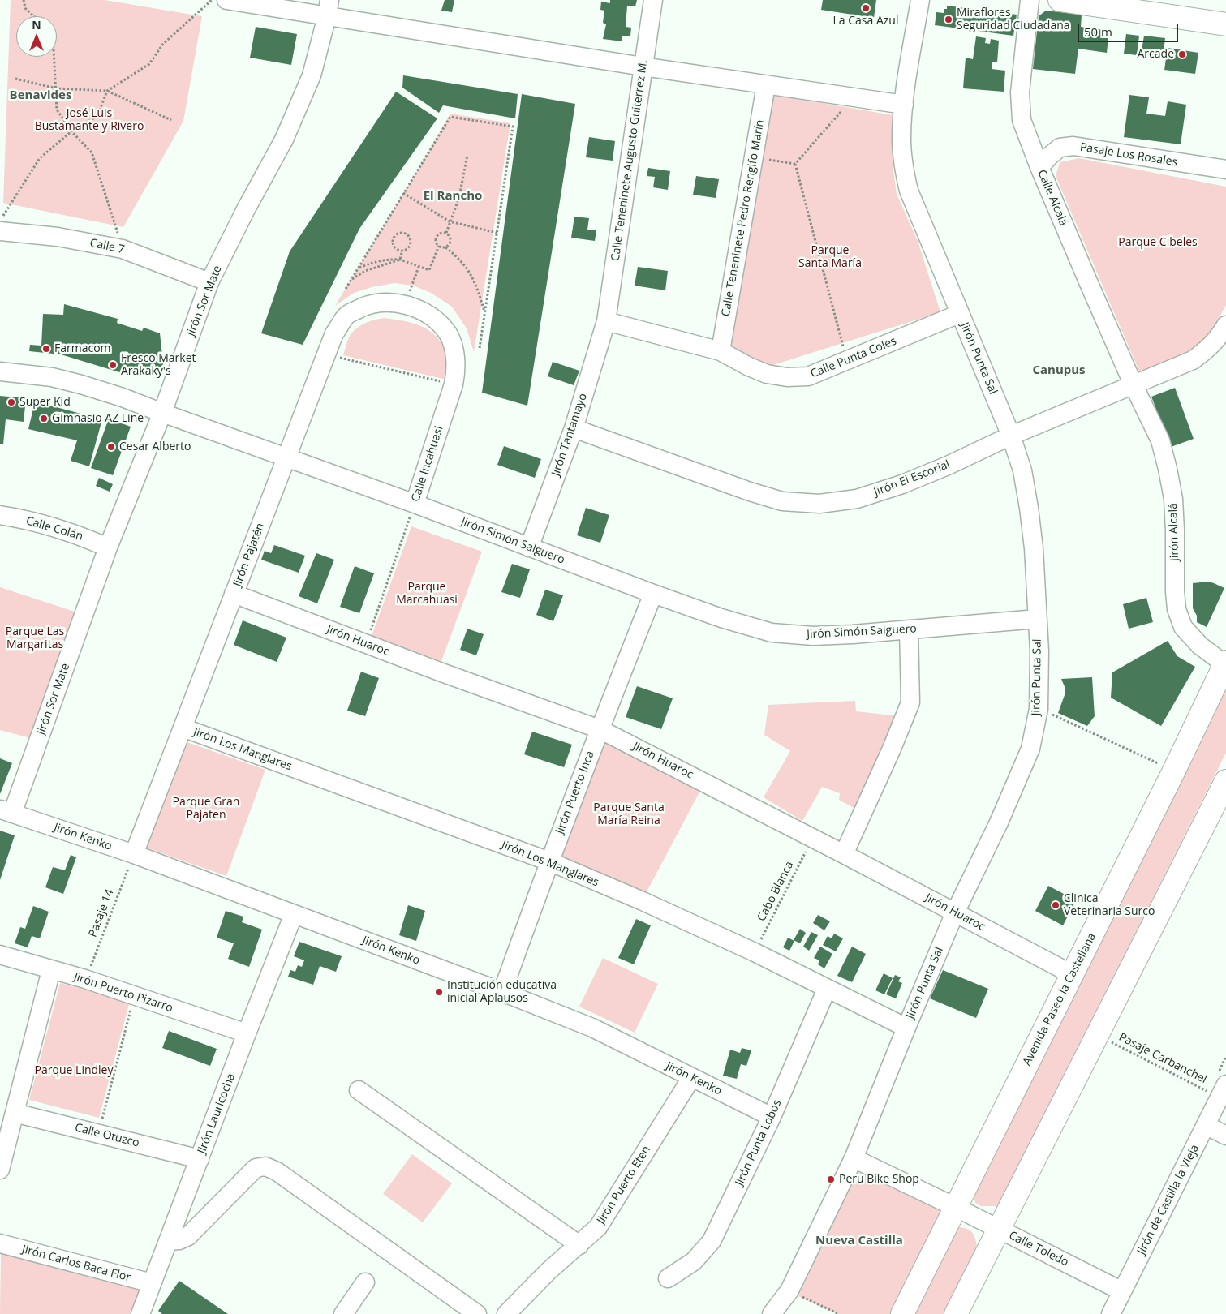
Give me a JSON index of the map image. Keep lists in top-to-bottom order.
{
  "streets": {
    "main road": ["Avenida Paseo la Castellana"],
    "street": [
      "Pasaje Los Rosales",
      "Calle Teneninete Augusto Guiterrez M.",
      "Calle Alcalá",
      "Calle Teneninete Pedro Rengifo Marín",
      "Calle 7",
      "Jirón Sor Mate",
      "Calle Punta Coles",
      "Jirón Punta Sal",
      "Jirón Tantamayo",
      "Calle Incahuasi",
      "Jirón El Escorial",
      "Calle Colán",
      "Jirón Alcalá",
      "Jirón Simón Salguero",
      "Jirón Pajatén",
      "Jirón Huaroc",
      "Jirón Los Manglares",
      "Jirón Puerto Inca",
      "Jirón Kenko",
      "Jirón Puerto Pizarro",
      "Jirón Lauricocha",
      "Calle Otuzco",
      "Jirón Punta Lobos",
      "Jirón Puerto Eten",
      "Jirón de Castilla la Vieja",
      "Calle Toledo",
      "Jirón Carlos Baca Flor"
    ],
    "path": ["Cabo Blanca", "Pasaje 14", "Pasaje Carbanchel"]
  },
  "crossings": [
    ["Pasaje Los Rosales", "Calle Alcalá"],
    ["Calle Teneninete Augusto Guiterrez M.", "Calle Punta Coles"],
    ["Calle Teneninete Augusto Guiterrez M.", "Jirón Tantamayo"],
    ["Calle Alcalá", "Jirón El Escorial"],
    ["Calle Alcalá", "Jirón Alcalá"],
    ["Calle Teneninete Pedro Rengifo Marín", "Calle Punta Coles"],
    ["Calle 7", "Jirón Sor Mate"],
    ["Jirón Sor Mate", "Calle Colán"],
    ["Jirón Sor Mate", "Jirón Simón Salguero"],
    ["Jirón Sor Mate", "Jirón Kenko"],
    ["Calle Punta Coles", "Jirón Punta Sal"],
    ["Calle Punta Coles", "Jirón Tantamayo"],
    ["Jirón Punta Sal", "Jirón El Escorial"],
    ["Jirón Punta Sal", "Jirón Simón Salguero"],
    ["Jirón Punta Sal", "Jirón Huaroc"],
    ["Jirón Punta Sal", "Jirón Los Manglares"],
    ["Jirón Punta Sal", "Calle Toledo"],
    ["Jirón Tantamayo", "Jirón El Escorial"],
    ["Jirón Tantamayo", "Jirón Simón Salguero"],
    ["Calle Incahuasi", "Jirón Simón Salguero"],
    ["Calle Incahuasi", "Jirón Pajatén"],
    ["Calle Incahuasi", "Jirón Huaroc"],
    ["Jirón El Escorial", "Jirón Alcalá"],
    ["Jirón Alcalá", "Avenida Paseo la Castellana"],
    ["Jirón Simón Salguero", "Jirón Pajatén"],
    ["Jirón Simón Salguero", "Jirón Puerto Inca"],
    ["Jirón Pajatén", "Jirón Huaroc"],
    ["Jirón Pajatén", "Jirón Los Manglares"],
    ["Jirón Pajatén", "Jirón Kenko"],
    ["Jirón Pajatén", "Pasaje 14"],
    ["Jirón Huaroc", "Jirón Puerto Inca"],
    ["Jirón Huaroc", "Cabo Blanca"],
    ["Jirón Huaroc", "Avenida Paseo la Castellana"],
    ["Jirón Los Manglares", "Jirón Puerto Inca"],
    ["Jirón Los Manglares", "Cabo Blanca"],
    ["Jirón Los Manglares", "Jirón Punta Lobos"],
    ["Jirón Puerto Inca", "Jirón Kenko"],
    ["Jirón Kenko", "Pasaje 14"],
    ["Jirón Kenko", "Jirón Lauricocha"],
    ["Jirón Kenko", "Jirón Punta Lobos"],
    ["Jirón Kenko", "Jirón Puerto Eten"],
    ["Pasaje 14", "Jirón Puerto Pizarro"],
    ["Jirón Puerto Pizarro", "Jirón Lauricocha"],
    ["Avenida Paseo la Castellana", "Calle Toledo"],
    ["Pasaje Carbanchel", "Jirón de Castilla la Vieja"],
    ["Jirón Lauricocha", "Calle Otuzco"],
    ["Jirón Lauricocha", "Jirón Carlos Baca Flor"],
    ["Jirón de Castilla la Vieja", "Calle Toledo"]
  ],
  "districts": [
    "Benavides",
    "El Rancho",
    "Canupus",
    "Nueva Castilla"
  ],
  "parks": [
    "José Luis Bustamante y Rivero",
    "Parque Cibeles",
    "Parque Santa María",
    "Parque Marcahuasi",
    "Parque Las Margaritas",
    "Parque Gran Pajaten",
    "Parque Santa María Reina",
    "Parque Lindley"
  ],
  "places": [
    "La Casa Azul",
    "Miraflores Seguridad Ciudadana",
    "Arcade",
    "Farmacom",
    "Fresco Market Arakaky's",
    "Super Kid",
    "Gimnasio AZ Line",
    "Cesar Alberto",
    "Clinica Veterinaria Surco",
    "Institución educativa inicial Aplausos",
    "Peru Bike Shop"
  ],
  "scale_bar": "50 m",
  "north": "top"
}
